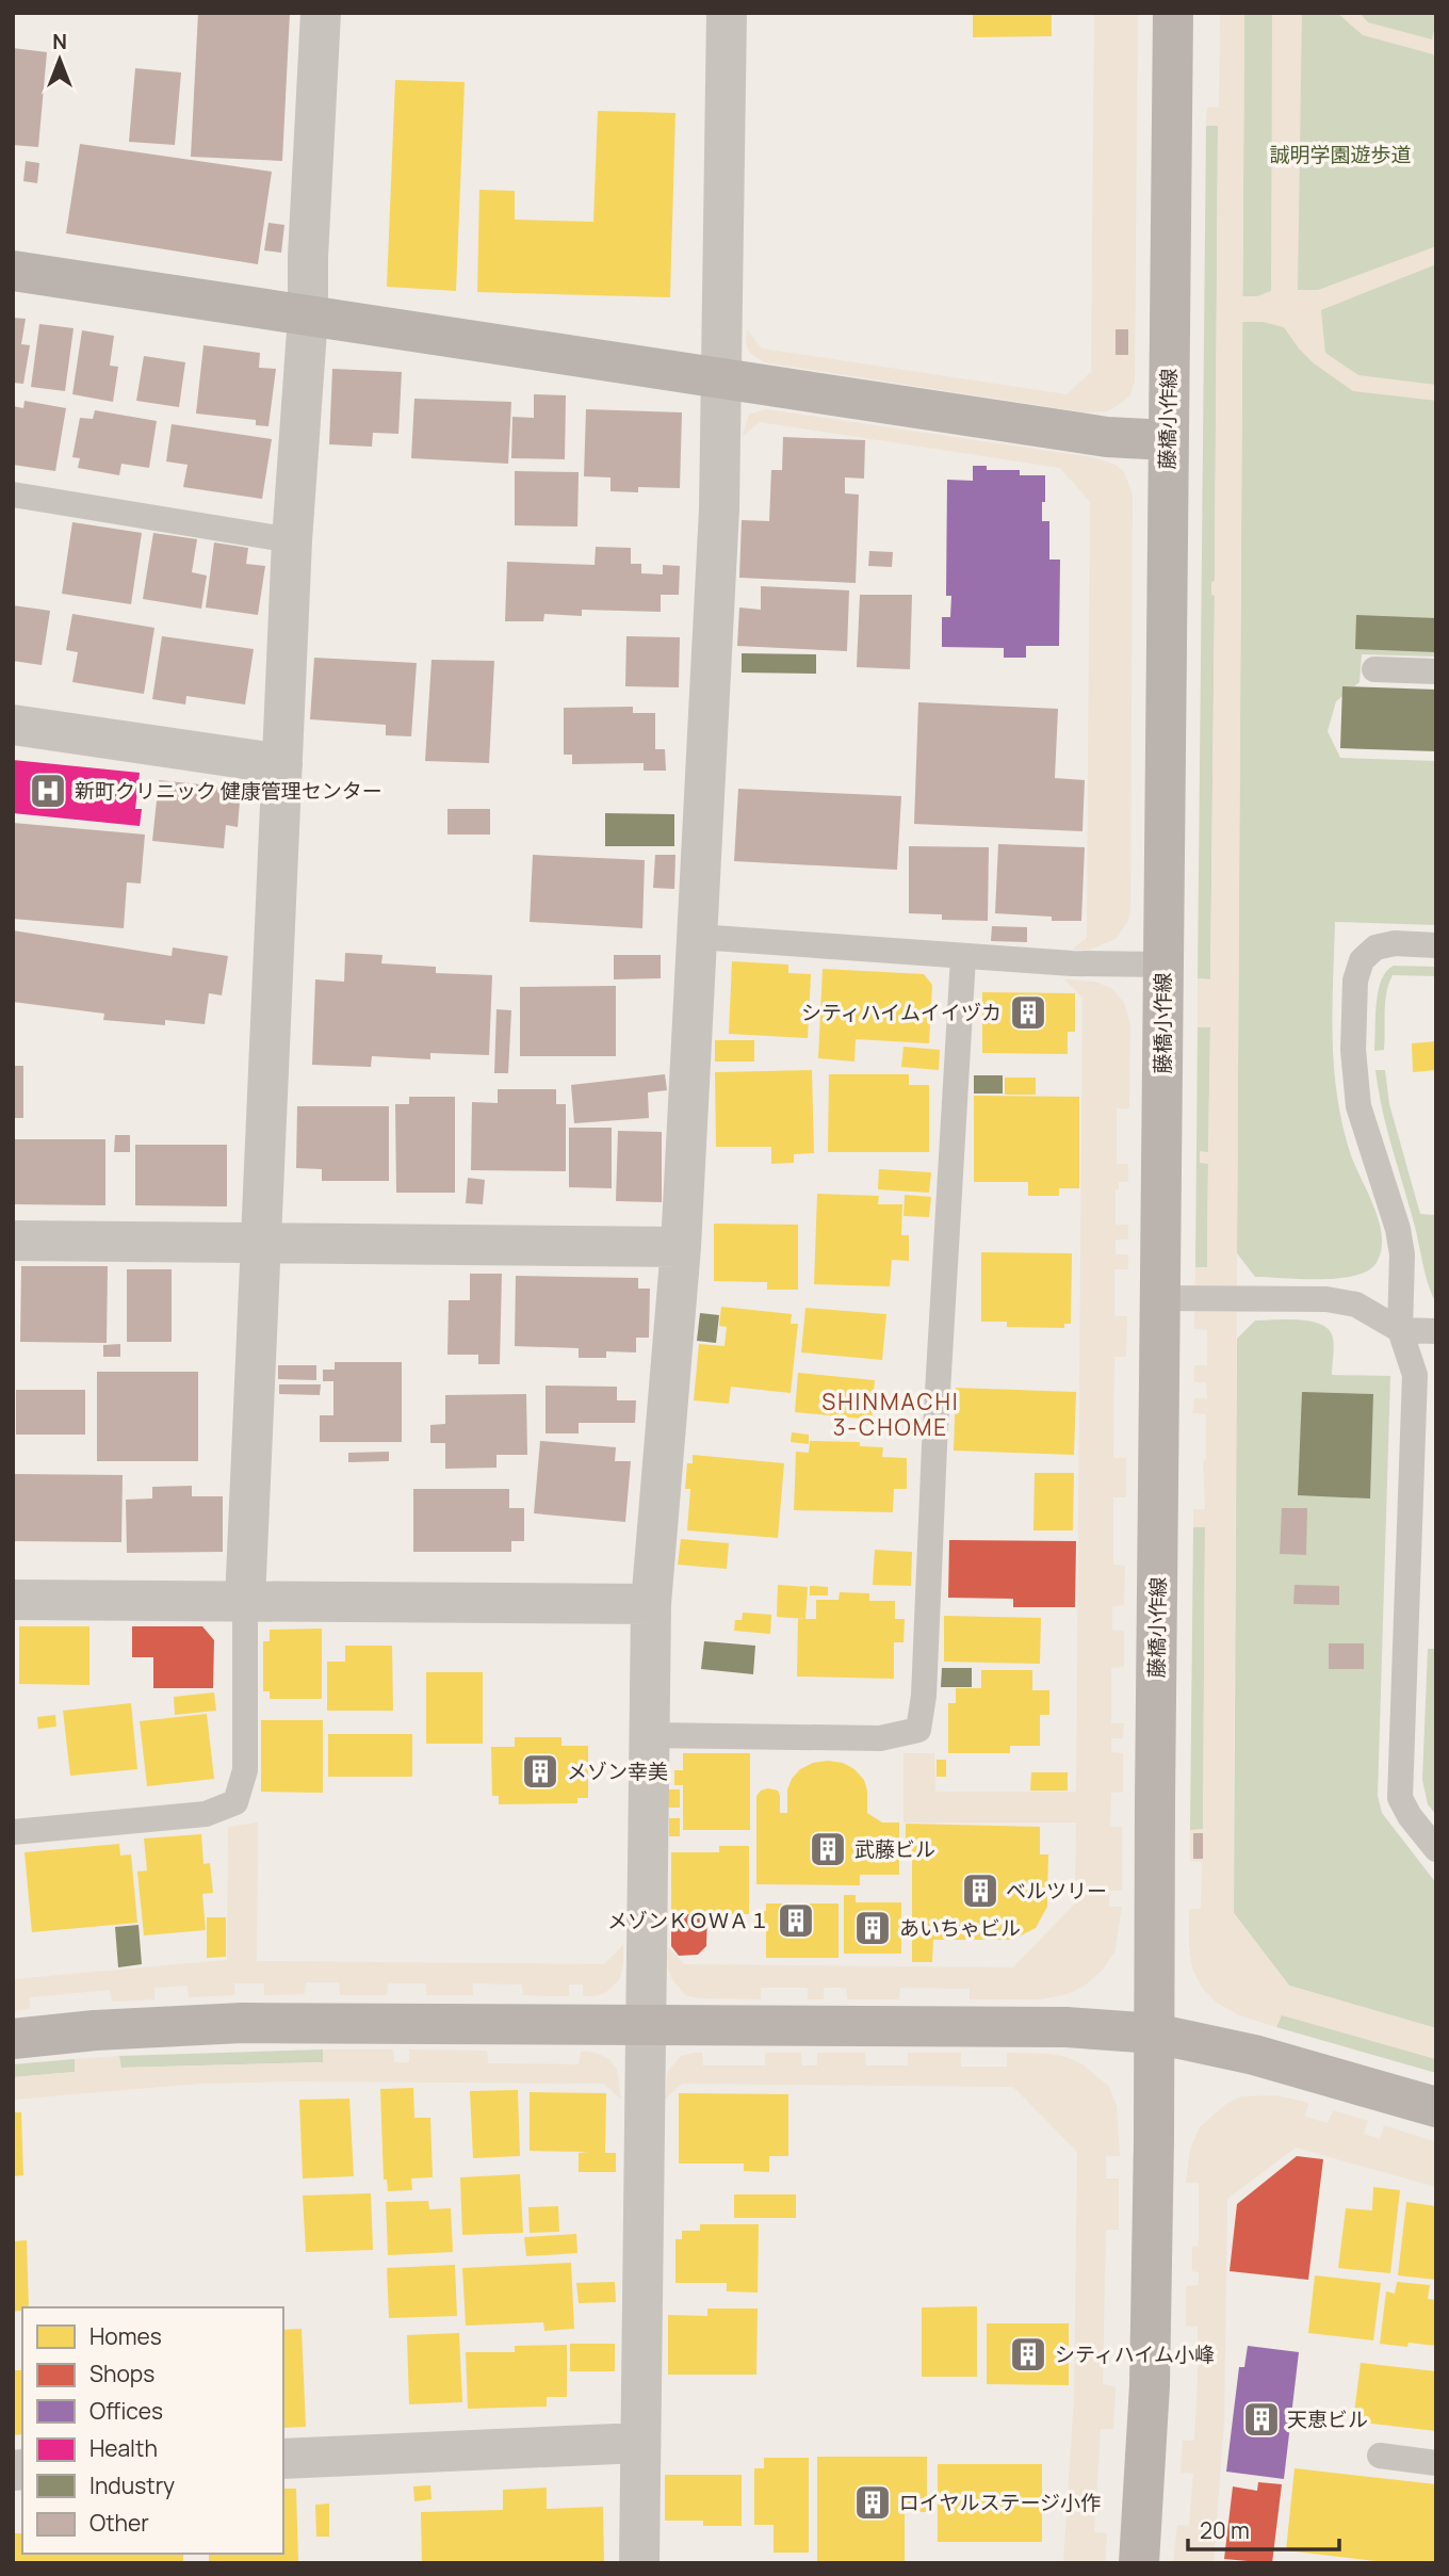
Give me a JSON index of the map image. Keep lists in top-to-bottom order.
{
  "streets": {
    "street": ["藤橋小作線"]
  },
  "districts": ["SHINMACHI 3-CHOME"],
  "parks": ["誠明学園遊歩道"],
  "places": {
    "hospital": ["新町クリニック 健康管理センター"],
    "building": [
      "シティハイムイイヅカ",
      "メゾン幸美",
      "武藤ビル",
      "ベルツリー",
      "メゾンＫＯＷＡ１",
      "あいちゃビル",
      "シティハイム小峰",
      "天恵ビル",
      "ロイヤルステージ小作"
    ]
  },
  "legend": [
    "Homes",
    "Shops",
    "Offices",
    "Health",
    "Industry",
    "Other"
  ],
  "scale_bar": "20 m",
  "north": "top"
}
